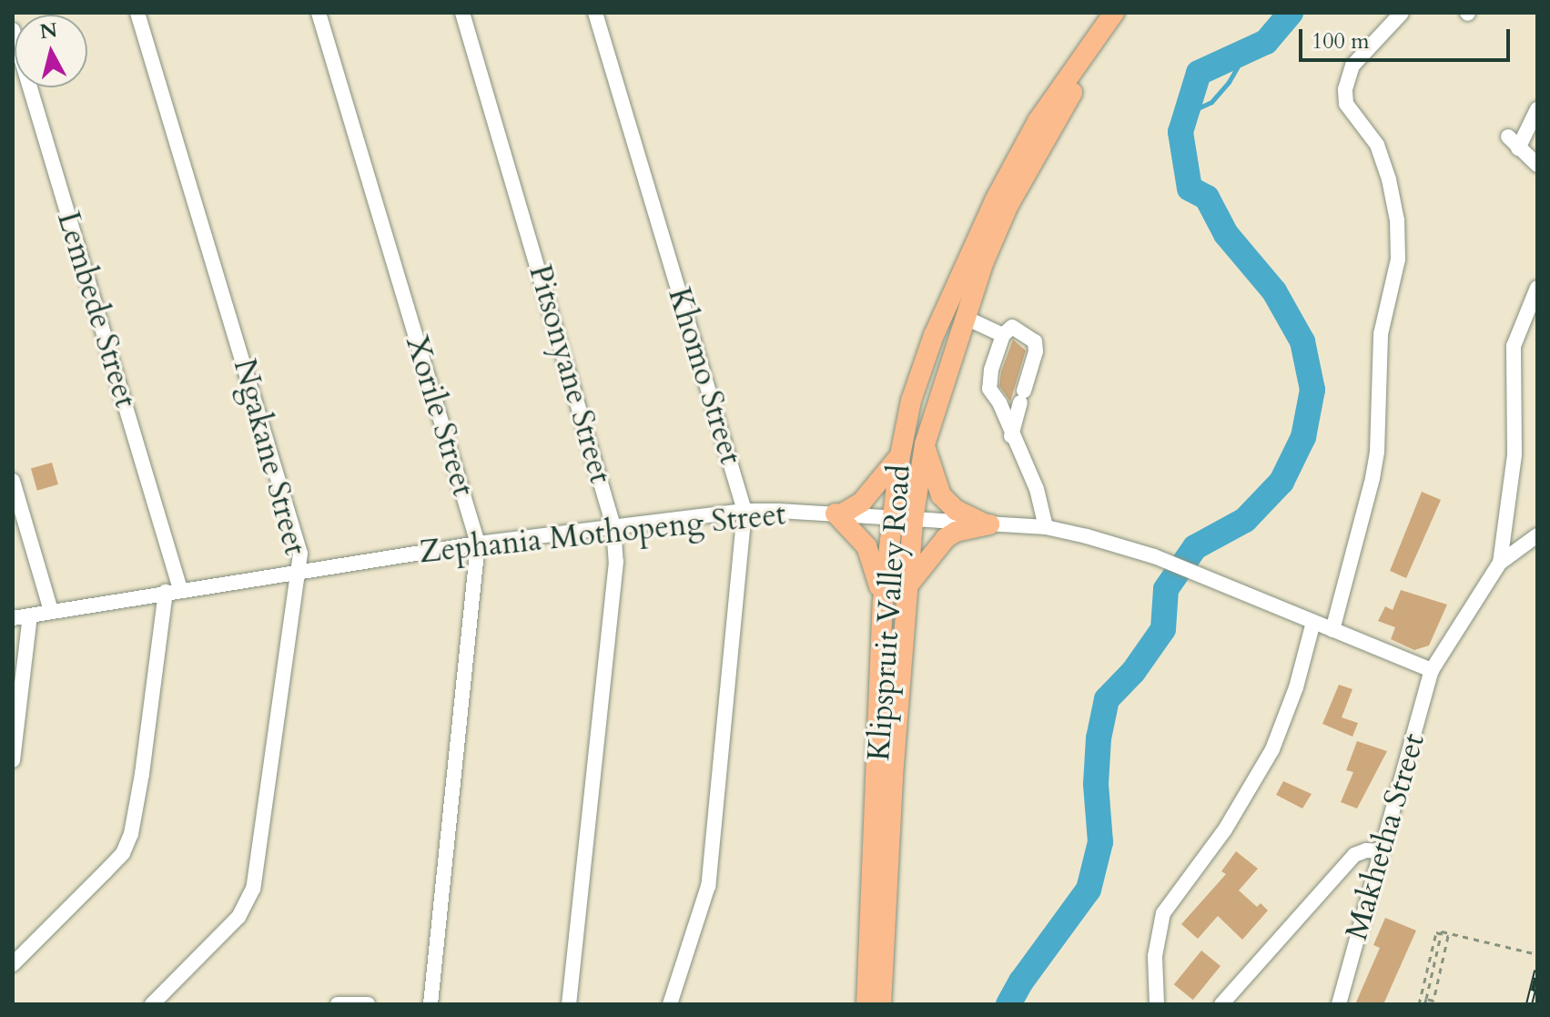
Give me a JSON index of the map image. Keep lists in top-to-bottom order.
{
  "streets": {
    "main road": ["Klipspruit Valley Road"],
    "street": [
      "Lembede Street",
      "Pitsonyane Street",
      "Khomo Street",
      "Xorile Street",
      "Ngakane Street",
      "Zephania Mothopeng Street",
      "Makhetha Street"
    ]
  },
  "crossings": [
    ["Lembede Street", "Zephania Mothopeng Street"],
    ["Pitsonyane Street", "Zephania Mothopeng Street"],
    ["Khomo Street", "Zephania Mothopeng Street"],
    ["Xorile Street", "Zephania Mothopeng Street"],
    ["Ngakane Street", "Zephania Mothopeng Street"],
    ["Zephania Mothopeng Street", "Klipspruit Valley Road"],
    ["Zephania Mothopeng Street", "Makhetha Street"]
  ],
  "scale_bar": "100 m",
  "north": "top"
}
